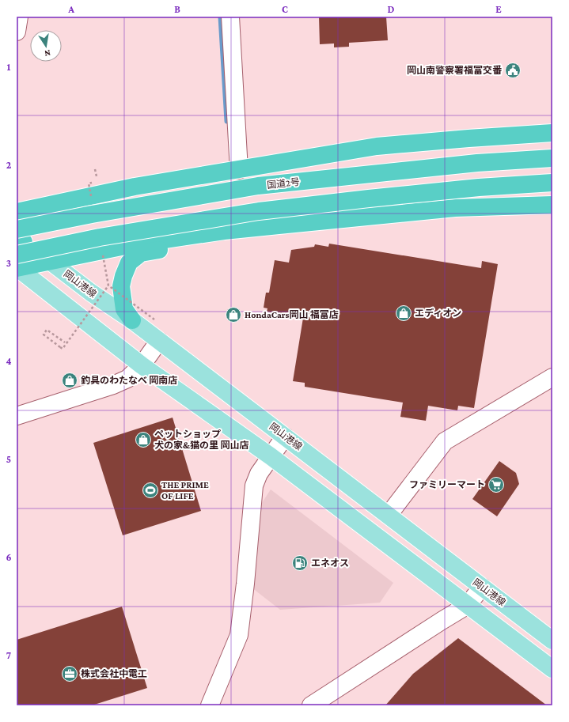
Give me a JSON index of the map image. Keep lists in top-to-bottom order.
{
  "streets": {
    "highway": ["国道2号"],
    "main road": ["岡山港線"]
  },
  "crossings": [
    ["国道2号", "岡山港線"]
  ],
  "places": {
    "public building": ["岡山南警察署福富交番"],
    "shop": [
      "エディオン",
      "HondaCars岡山 福富店",
      "釣具のわたなべ 岡南店",
      "ペットショップ 犬の家&猫の里 岡山店"
    ],
    "supermarket": ["ファミリーマート"],
    "sports": ["THE PRIME OF LIFE"],
    "fuel station": ["エネオス"],
    "office": ["株式会社中電工"]
  },
  "north": "bottom",
  "grid": {
    "columns": [
      "A",
      "B",
      "C",
      "D",
      "E"
    ],
    "rows": [
      "1",
      "2",
      "3",
      "4",
      "5",
      "6",
      "7"
    ]
  }
}
